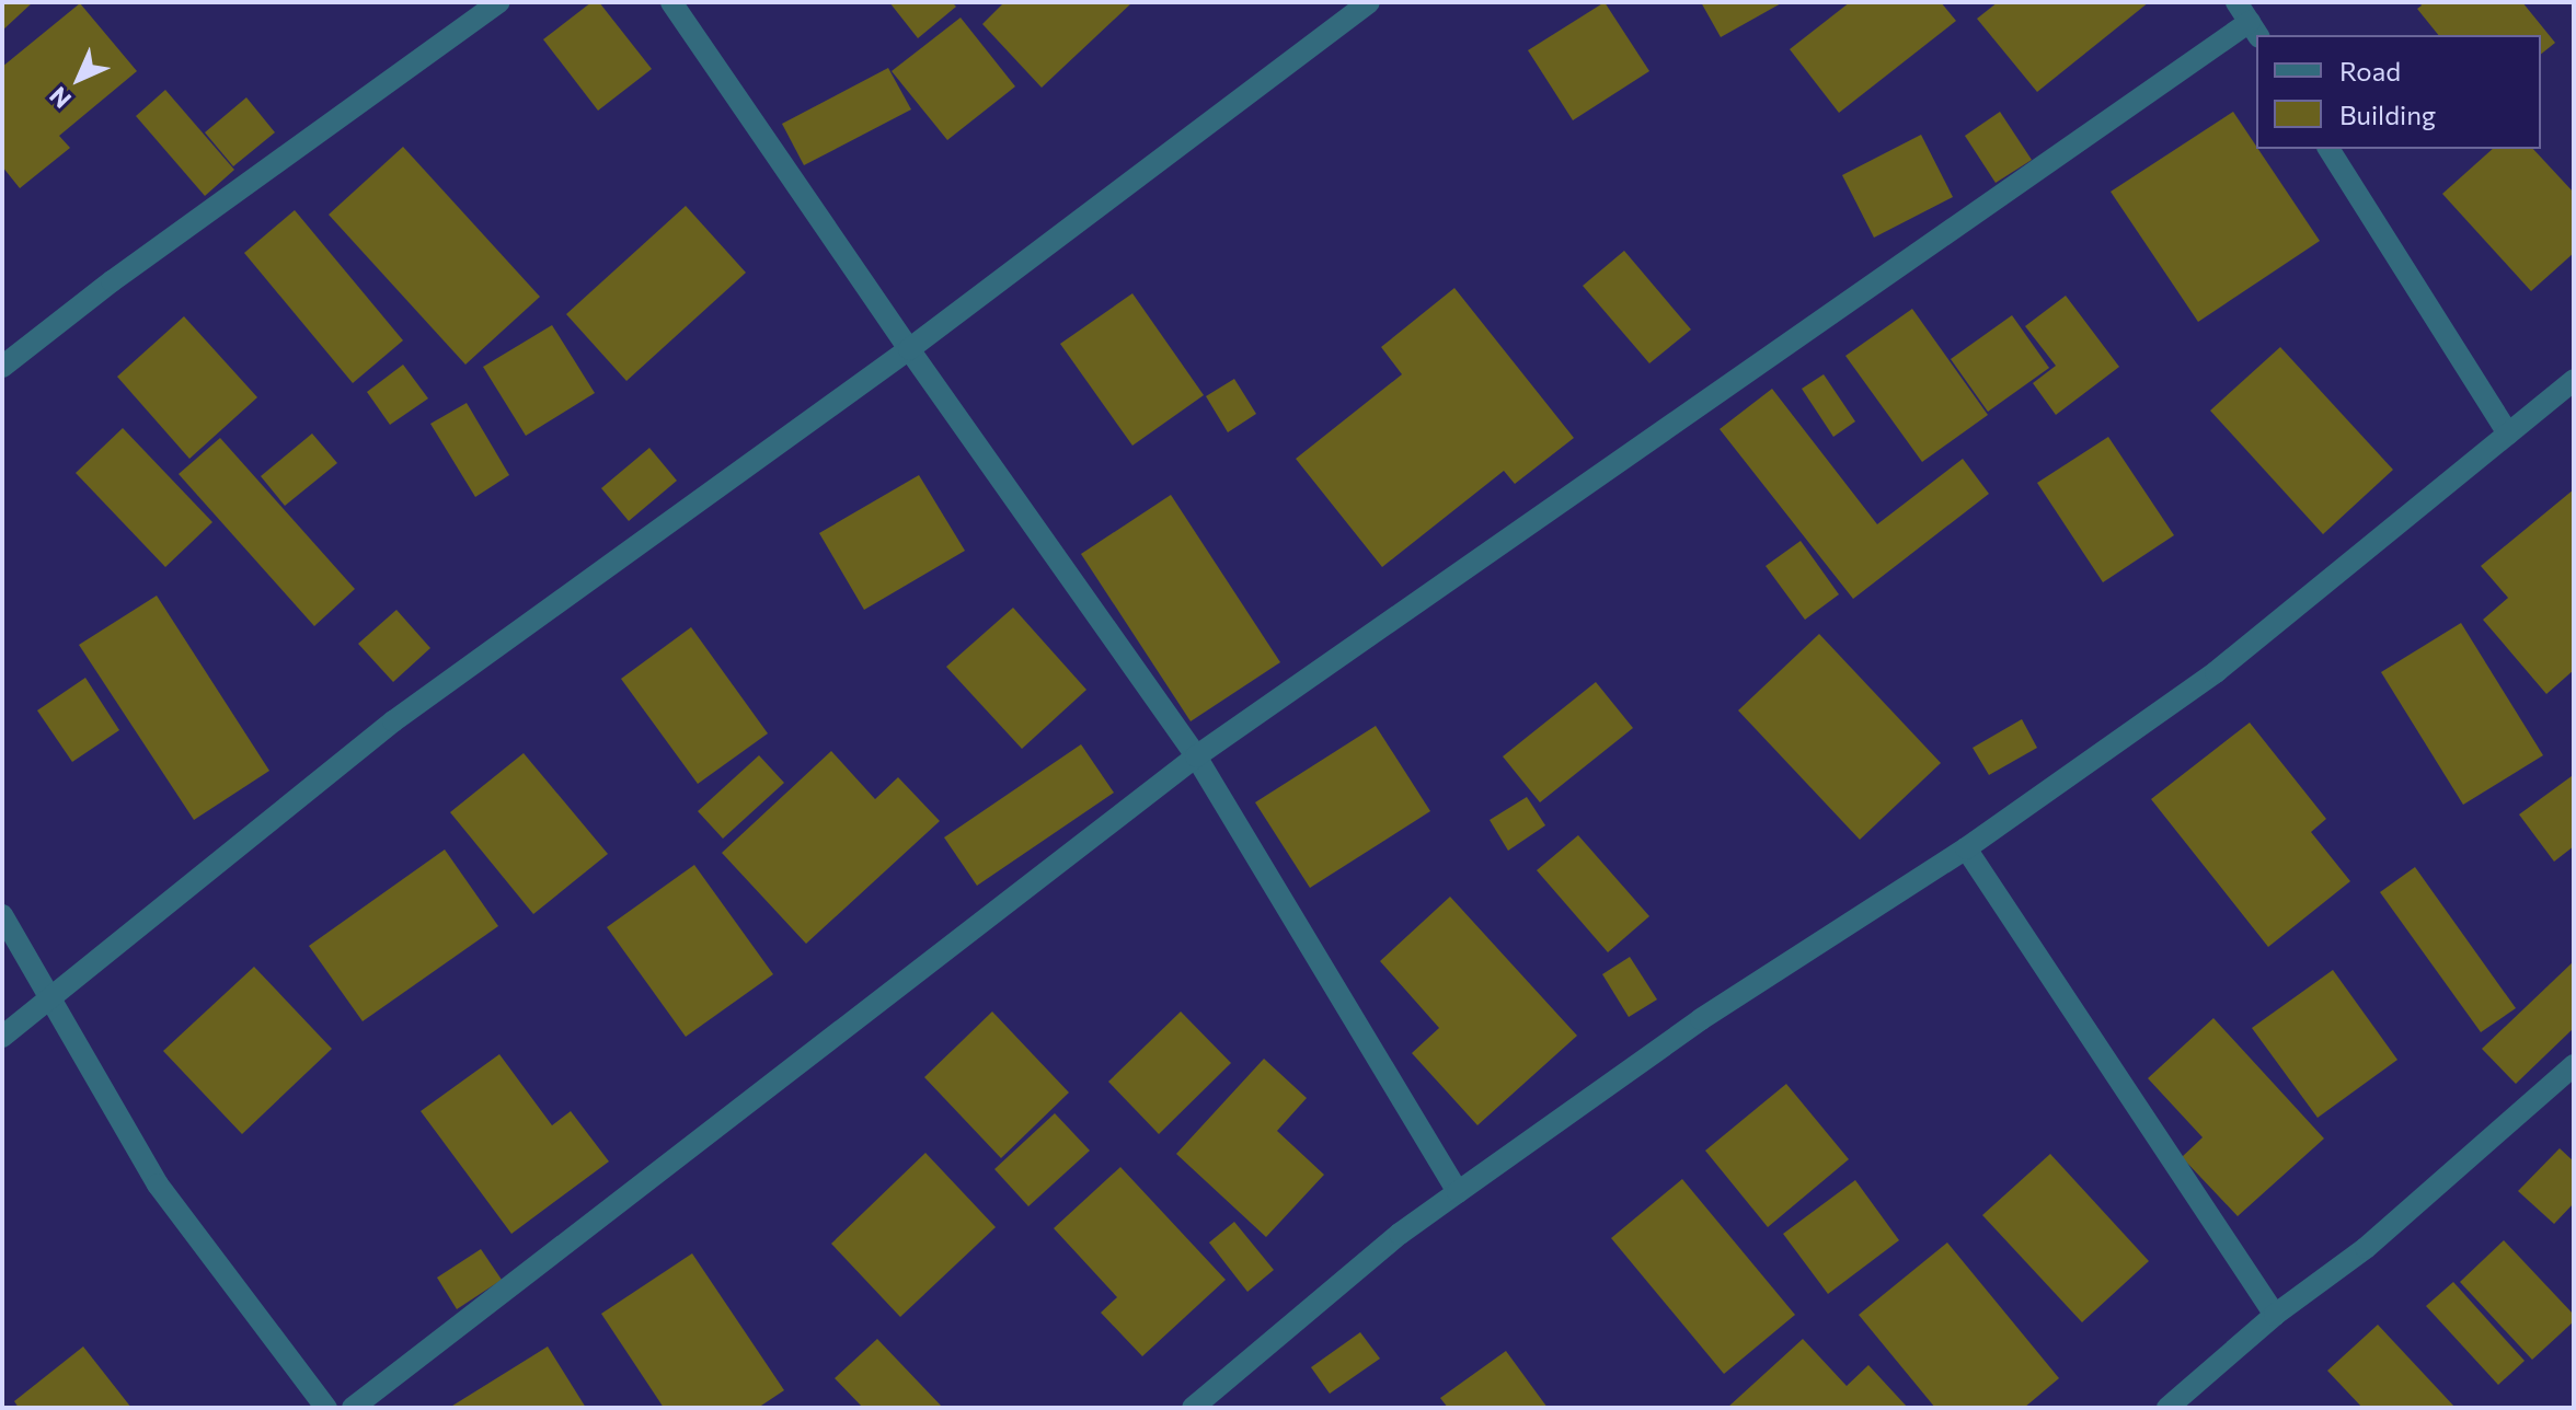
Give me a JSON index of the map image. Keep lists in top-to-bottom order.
{
  "legend": ["Road", "Building"],
  "north": "bottom left"
}
